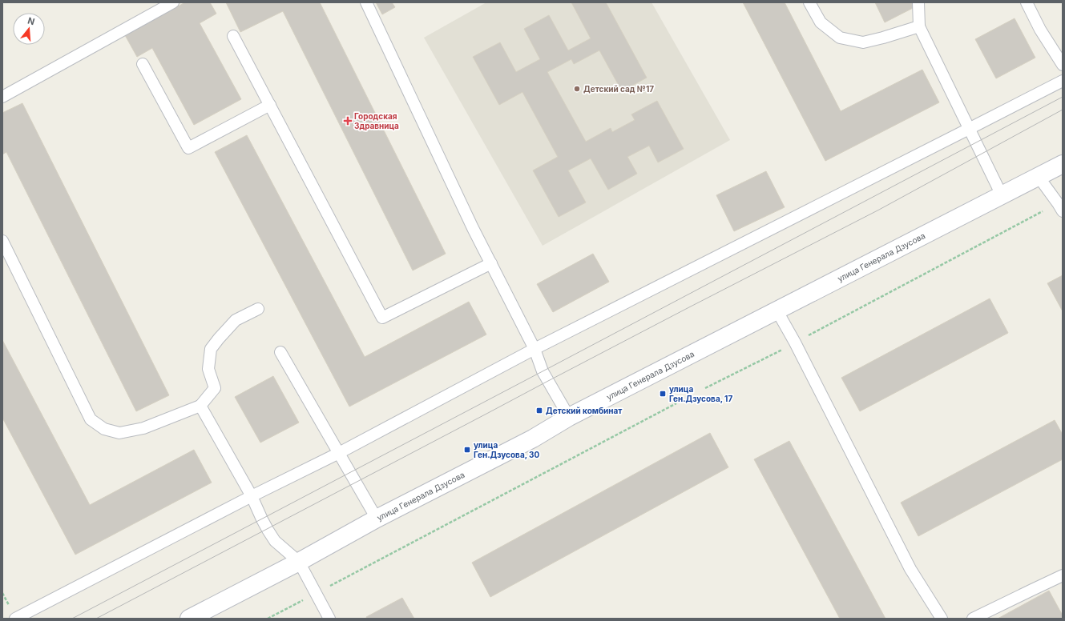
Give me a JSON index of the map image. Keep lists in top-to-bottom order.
{
  "streets": {
    "street": ["улица Генерала Дзусова"]
  },
  "places": {
    "other": ["Детский сад №17"],
    "health": ["Городская Здравница"],
    "transit": ["улица Ген.Дзусова, 17", "Детский комбинат", "улица Ген.Дзусова, 30"]
  },
  "north": "top"
}
